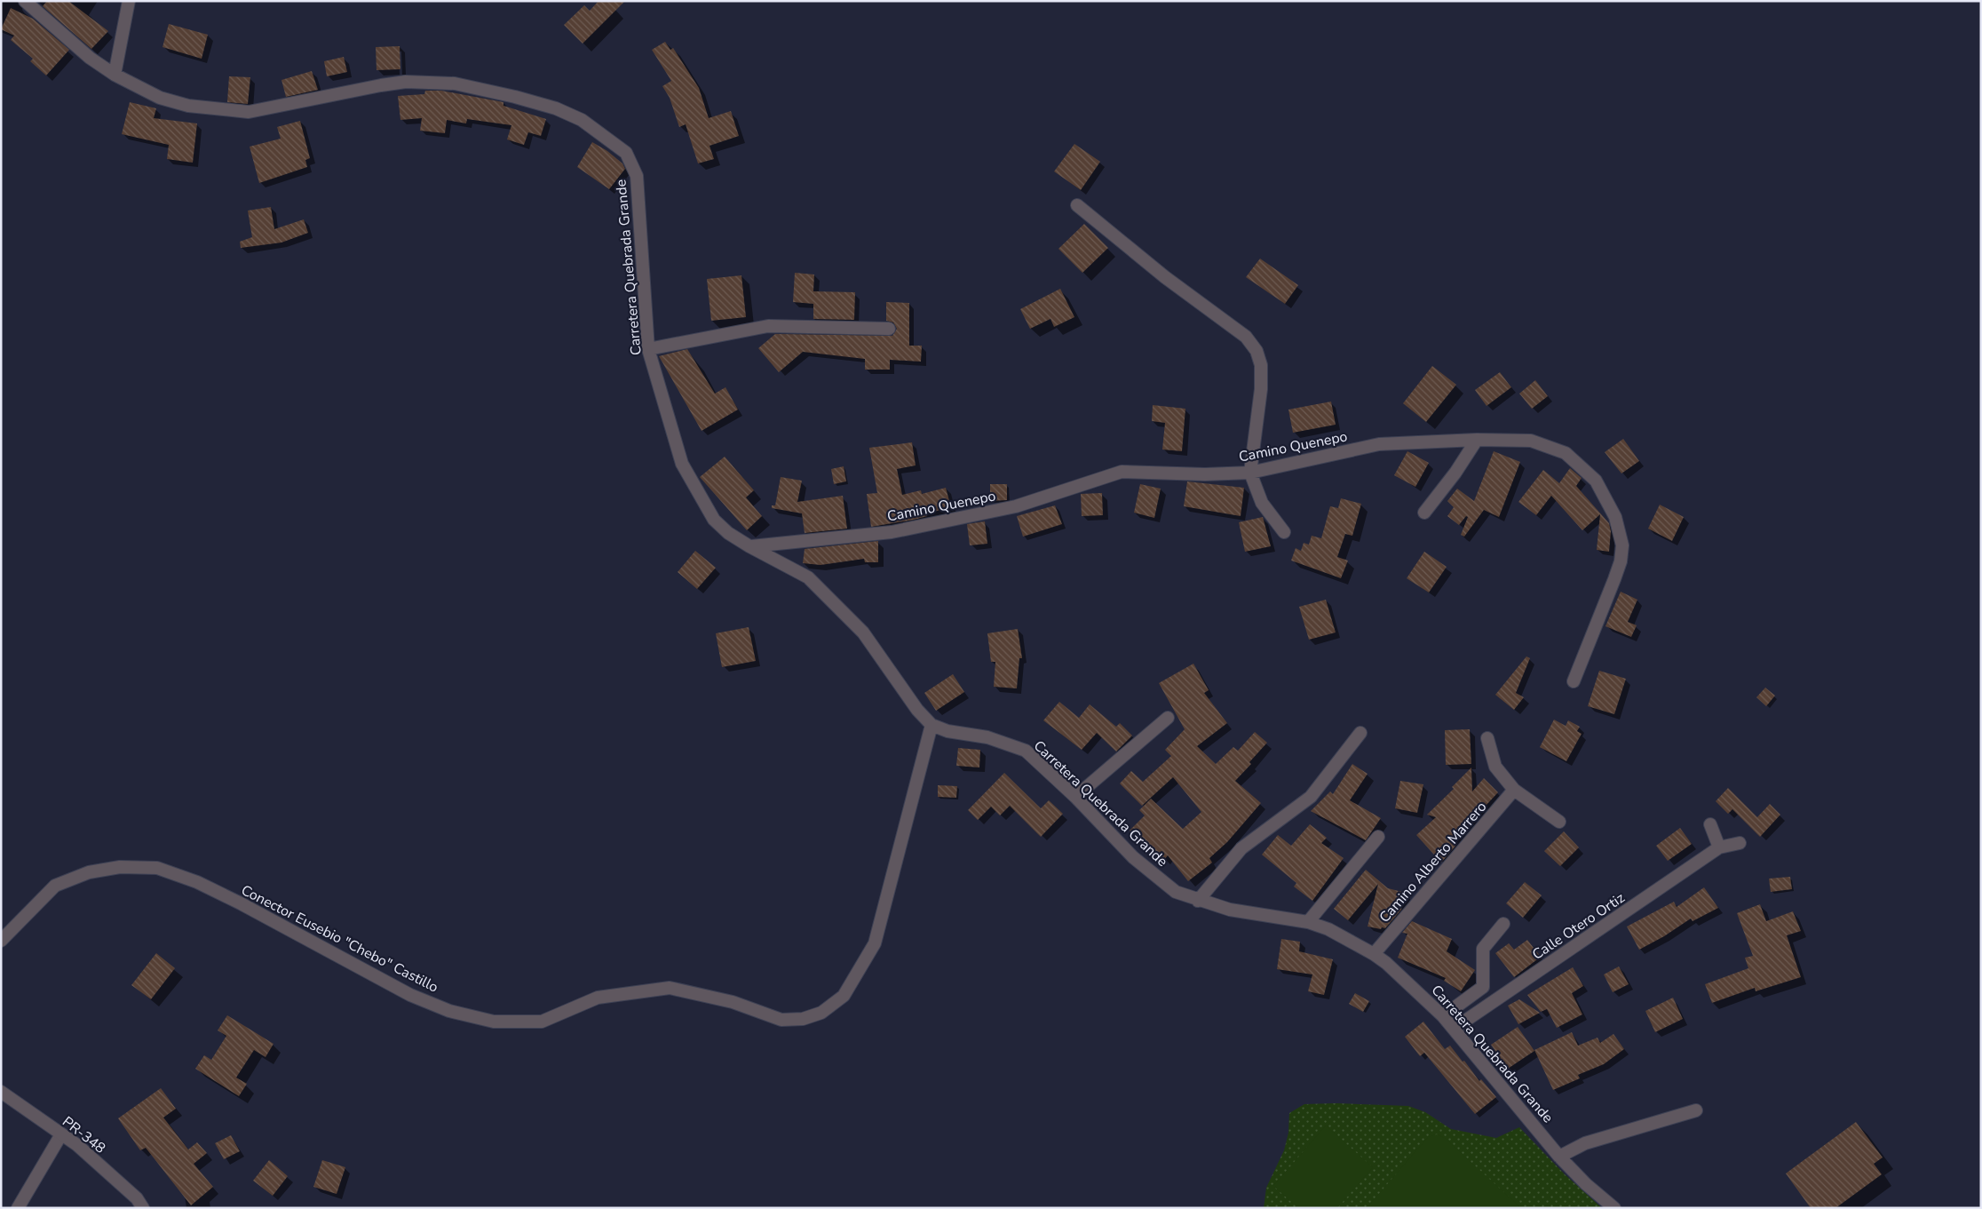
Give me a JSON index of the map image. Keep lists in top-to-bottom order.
{
  "streets": {
    "street": [
      "Carretera Quebrada Grande",
      "Camino Quenepo",
      "Camino Alberto Marrero",
      "Calle Otero Ortiz",
      "Conector Eusebio \"Chebo\" Castillo",
      "PR-348"
    ]
  },
  "crossings": [
    ["Carretera Quebrada Grande", "Camino Quenepo"],
    ["Carretera Quebrada Grande", "Camino Alberto Marrero"],
    ["Carretera Quebrada Grande", "Calle Otero Ortiz"],
    ["Carretera Quebrada Grande", "Conector Eusebio \"Chebo\" Castillo"]
  ]
}
